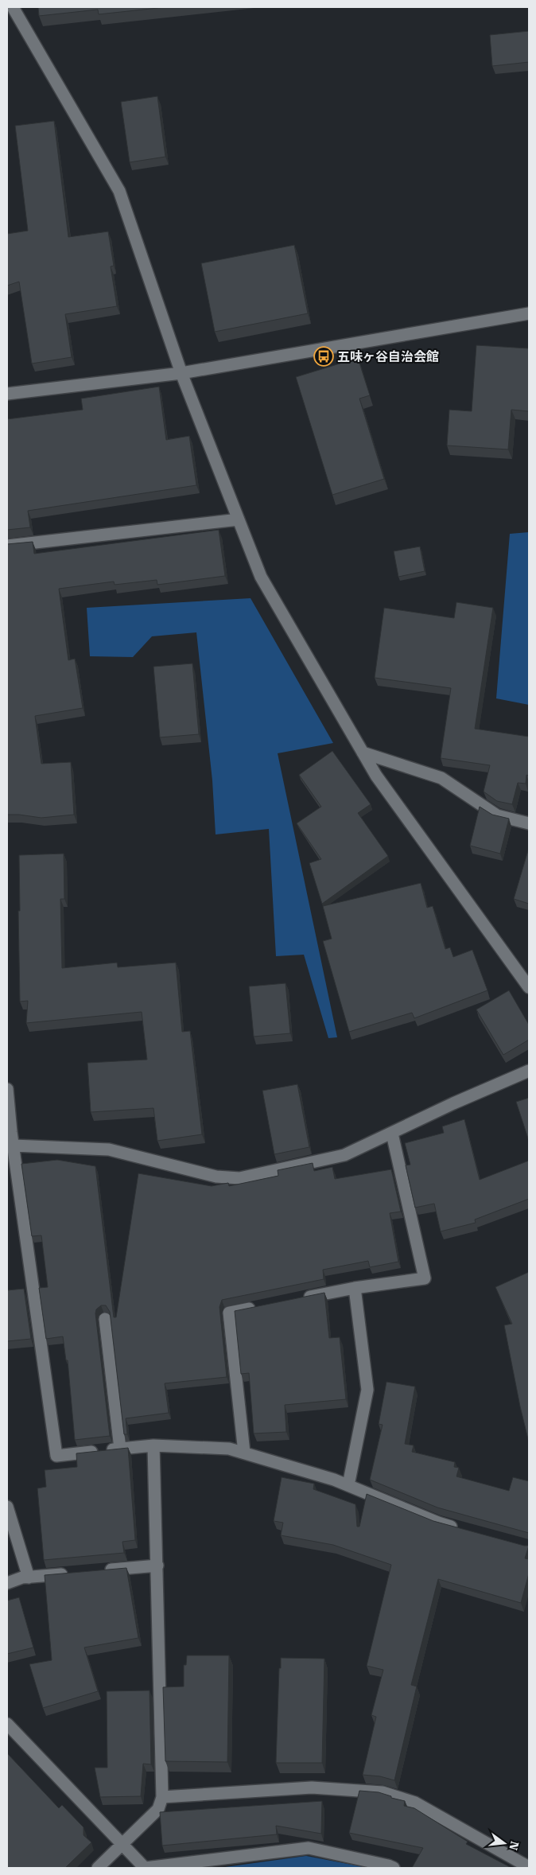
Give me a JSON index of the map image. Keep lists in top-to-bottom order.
{
  "places": {
    "bus stop": ["五味ヶ谷自治会館"]
  },
  "north": "right"
}
